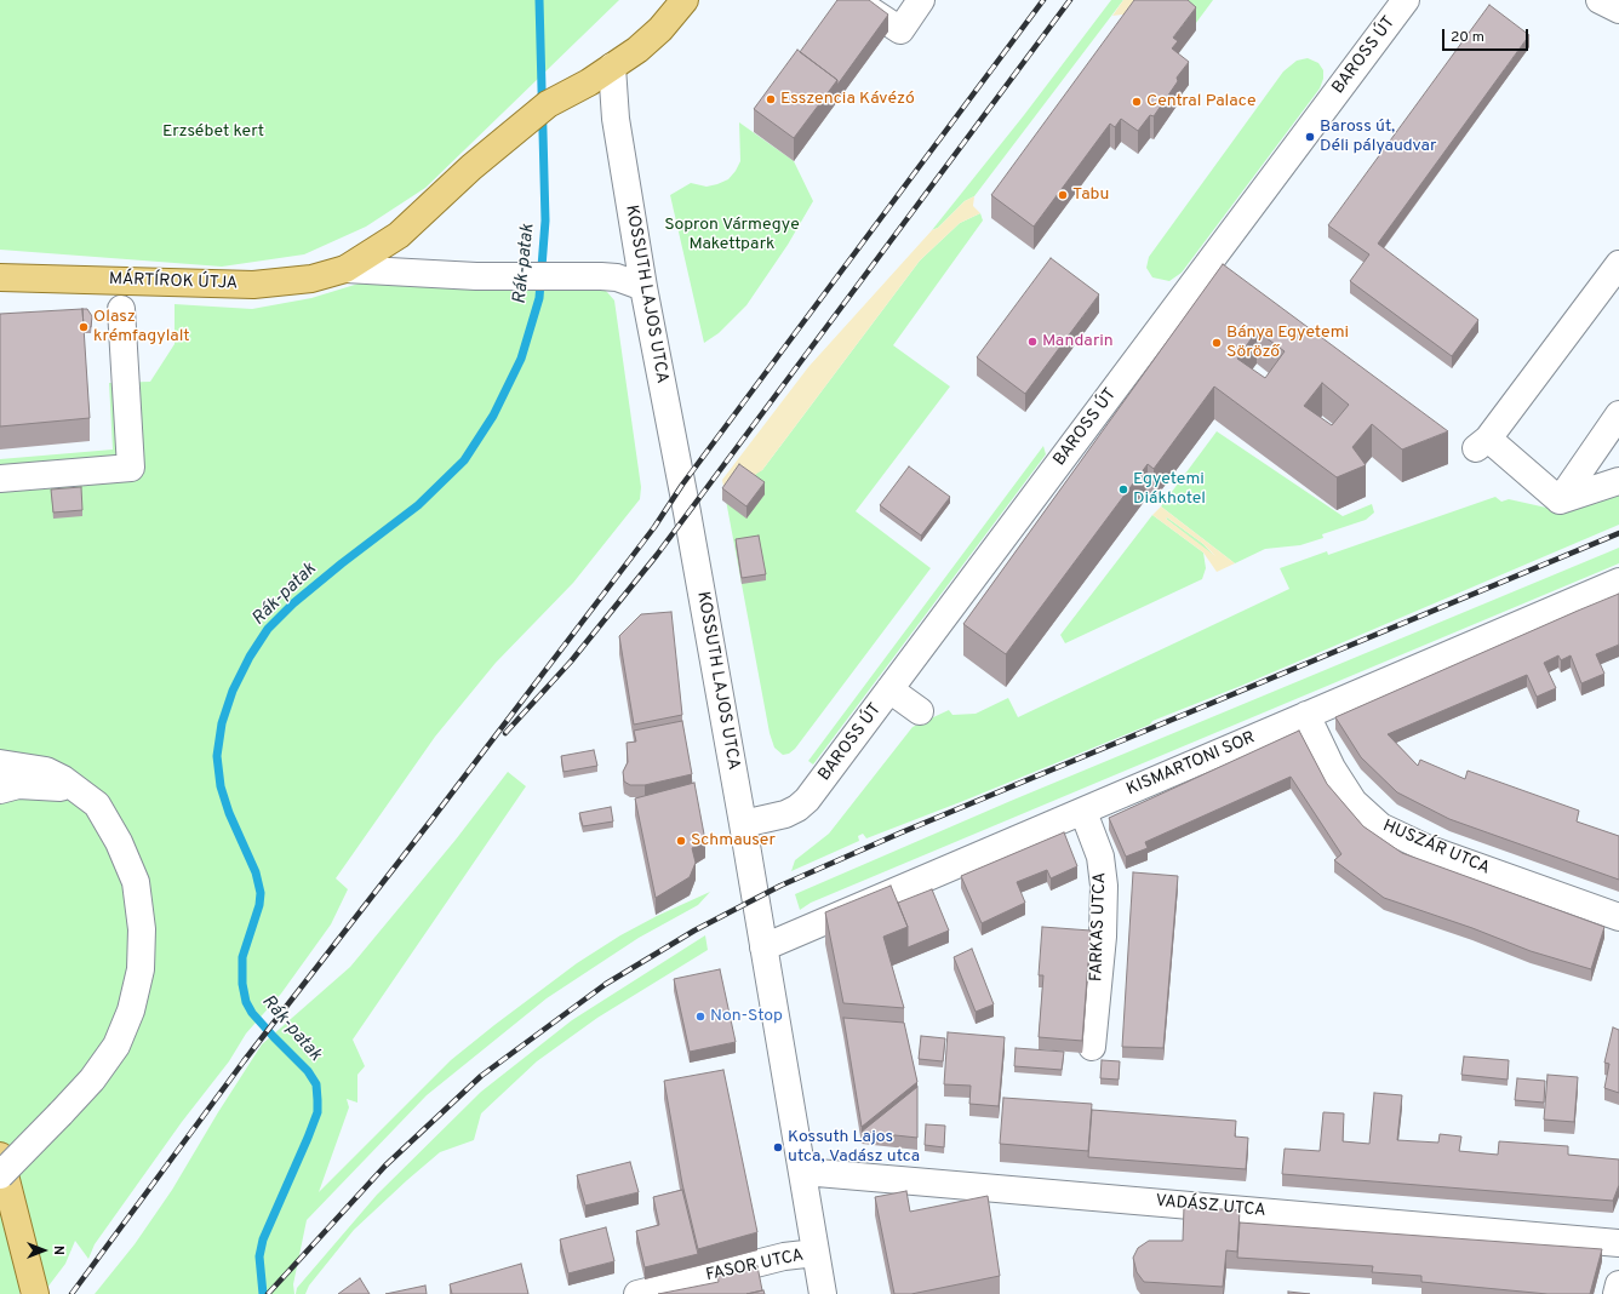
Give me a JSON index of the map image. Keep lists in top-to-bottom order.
{
  "streets": {
    "main road": ["MÁRTÍROK ÚTJA"],
    "street": [
      "BAROSS ÚT",
      "KOSSUTH LAJOS UTCA",
      "KISMARTONI SOR",
      "HUSZÁR UTCA",
      "FARKAS UTCA",
      "VADÁSZ UTCA",
      "FASOR UTCA"
    ]
  },
  "crossings": [
    ["BAROSS ÚT", "KOSSUTH LAJOS UTCA"],
    ["MÁRTÍROK ÚTJA", "KOSSUTH LAJOS UTCA"],
    ["KOSSUTH LAJOS UTCA", "KISMARTONI SOR"],
    ["KOSSUTH LAJOS UTCA", "VADÁSZ UTCA"],
    ["KOSSUTH LAJOS UTCA", "FASOR UTCA"],
    ["KISMARTONI SOR", "HUSZÁR UTCA"],
    ["KISMARTONI SOR", "FARKAS UTCA"]
  ],
  "water": ["Rák-patak"],
  "parks": ["Erzsébet kert", "Sopron Vármegye Makettpark"],
  "places": [
    "Esszencia Kávézó",
    "Central Palace",
    "Baross út, Déli pályaudvar",
    "Tabu",
    "Olasz krémfagylalt",
    "Mandarin",
    "Bánya Egyetemi Söröző",
    "Egyetemi Diákhotel",
    "Schmauser",
    "Non-Stop",
    "Kossuth Lajos utca, Vadász utca"
  ],
  "scale_bar": "20 m",
  "north": "right"
}
